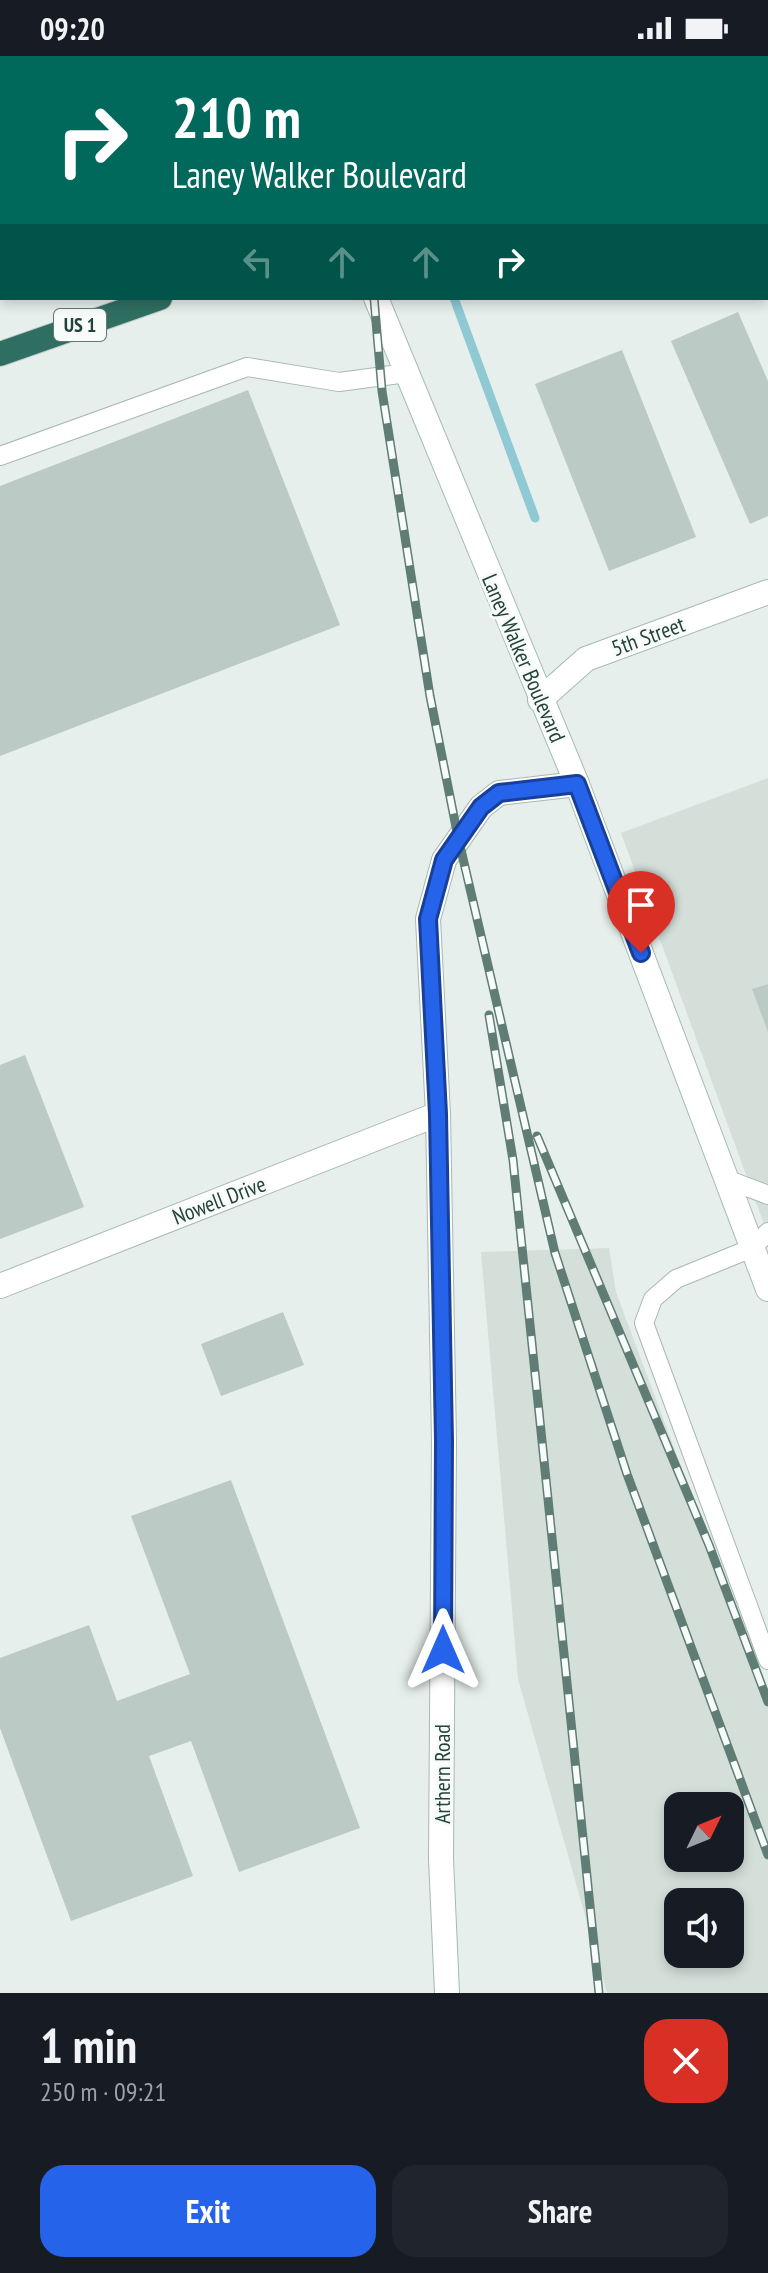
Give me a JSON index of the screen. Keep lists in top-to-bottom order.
{
  "streets": {
    "highway": ["US 1"],
    "street": [
      "5th Street",
      "Laney Walker Boulevard",
      "Nowell Drive",
      "Arthern Road"
    ]
  },
  "crossings": [
    ["5th Street", "Laney Walker Boulevard"],
    ["Laney Walker Boulevard", "Arthern Road"],
    ["Nowell Drive", "Arthern Road"]
  ],
  "north": "top right",
  "page": {
    "status": "09:20",
    "turn": ["210 m", "Laney Walker Boulevard"],
    "heading": ["1 min", "250 m · 09:21"],
    "buttons": ["Exit", "Share"]
  }
}
